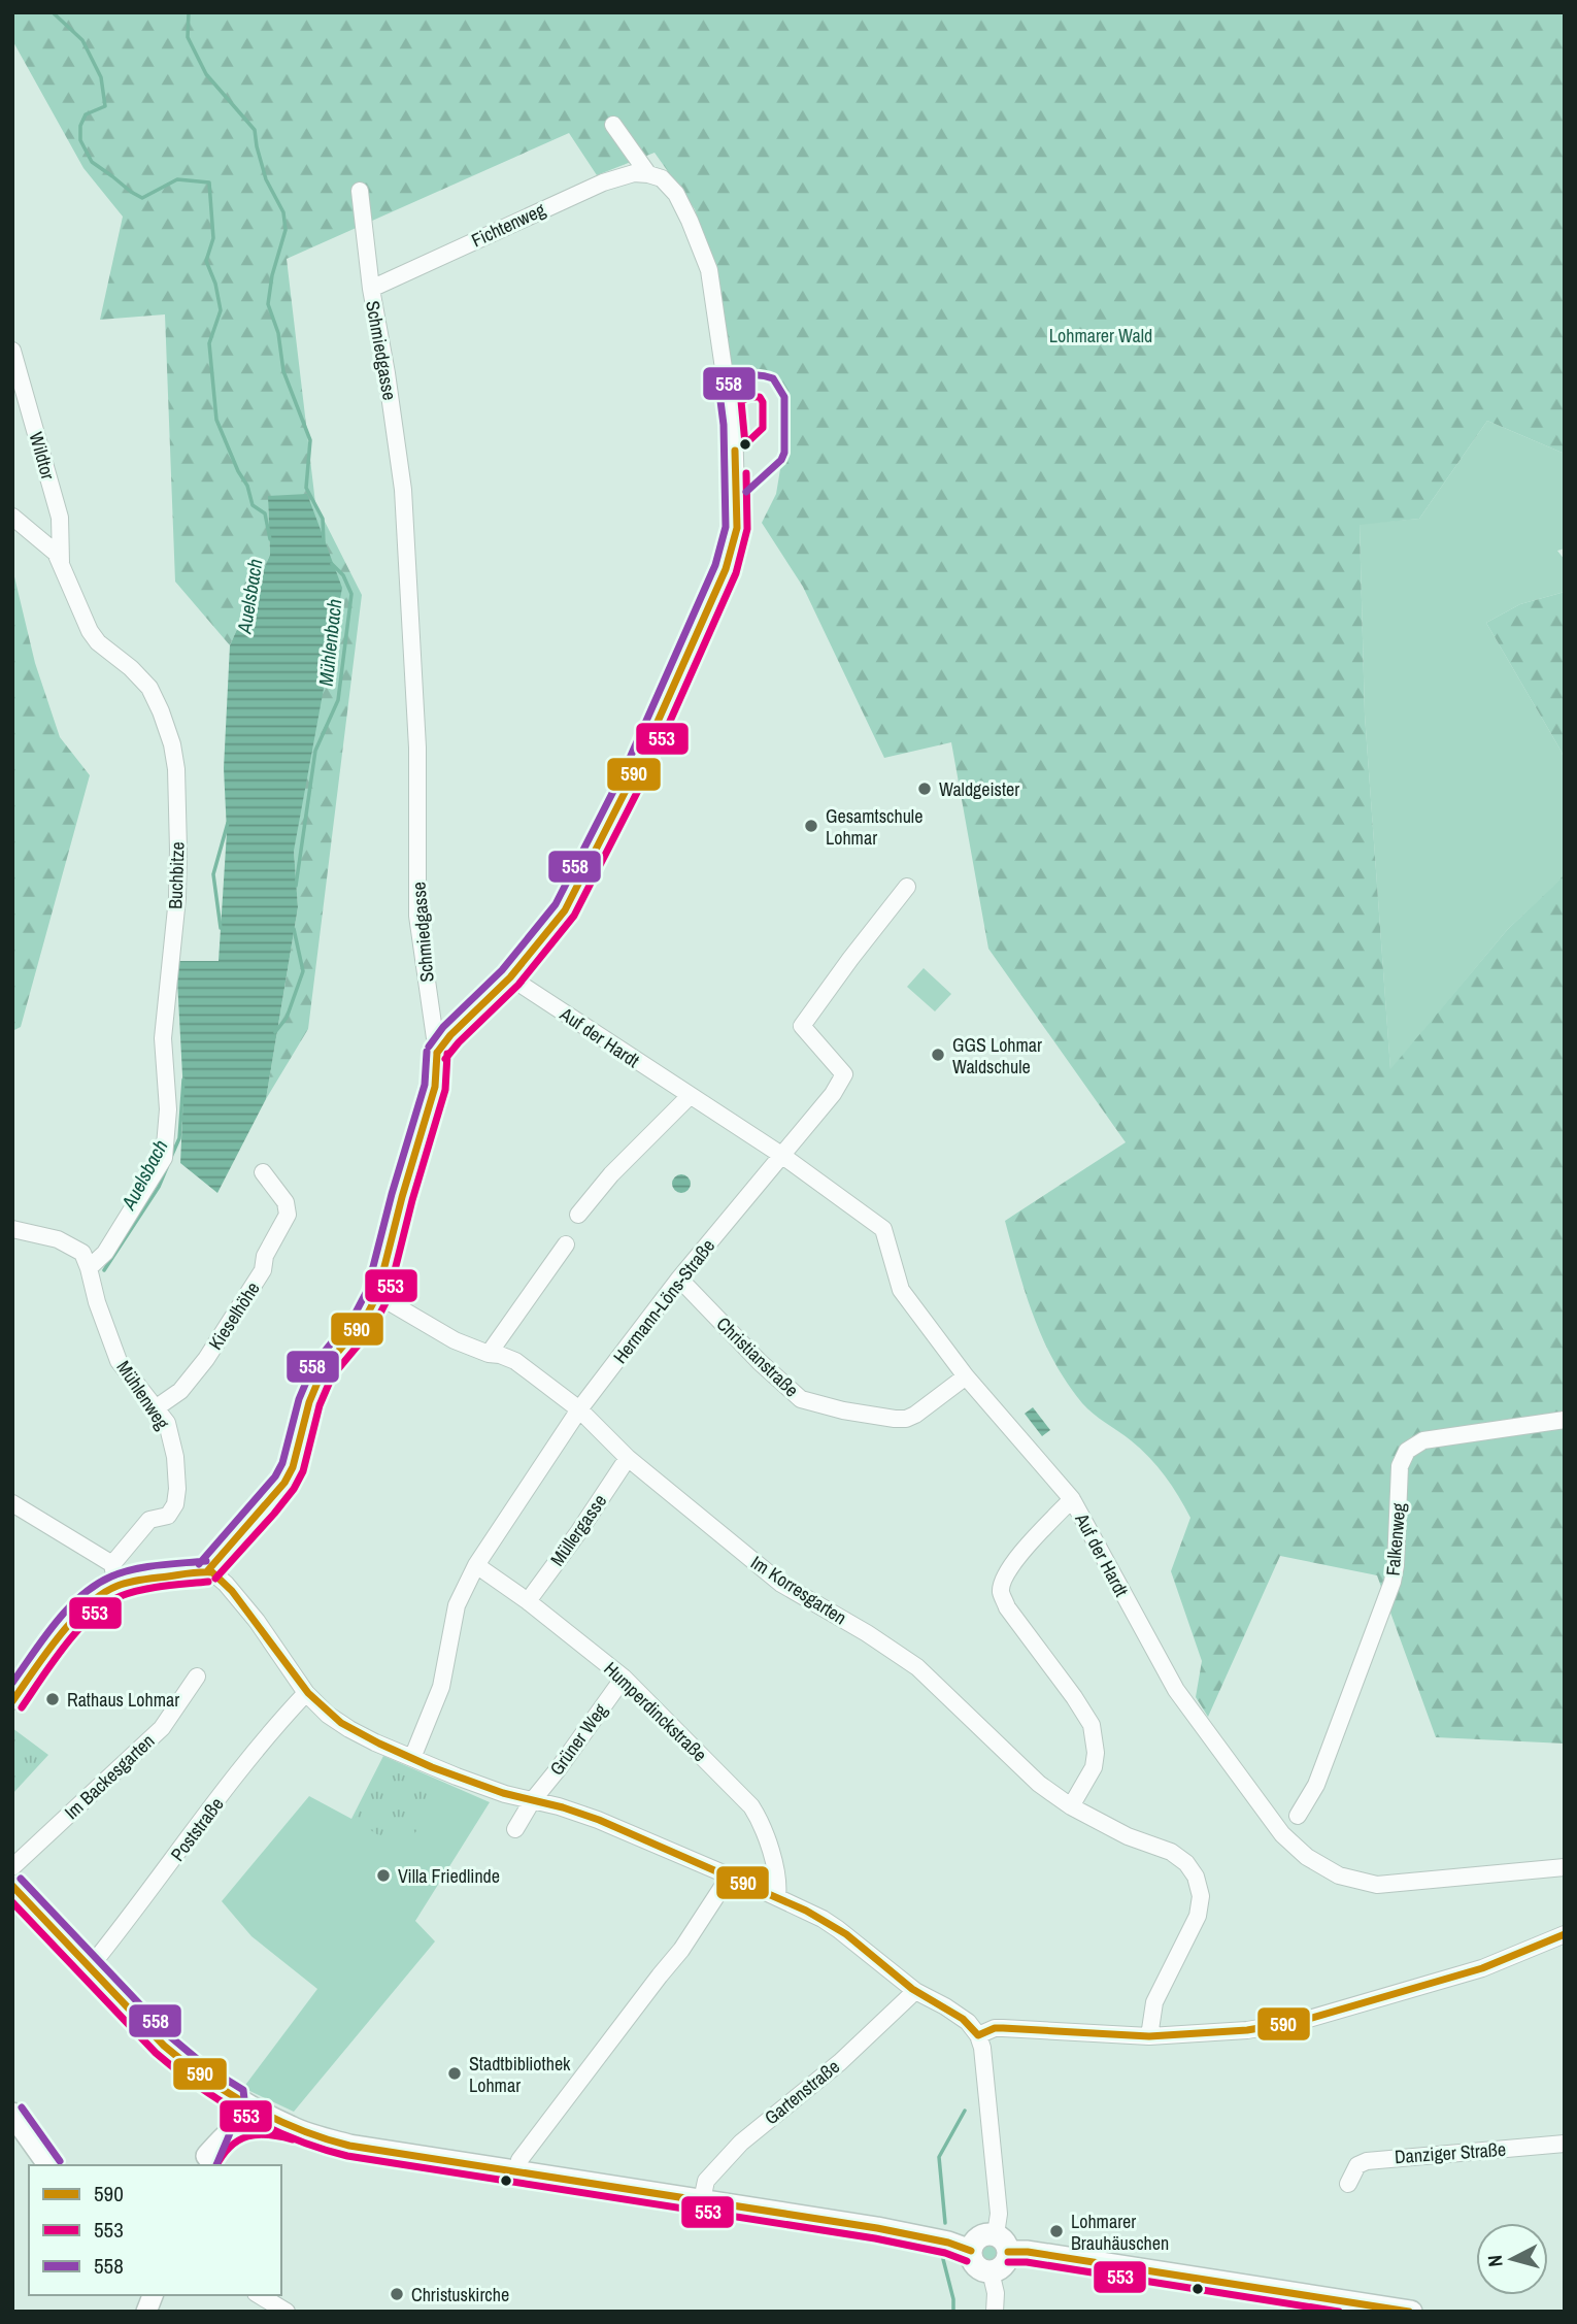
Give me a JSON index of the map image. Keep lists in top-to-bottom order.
{
  "streets": {
    "street": [
      "Fichtenweg",
      "Schmiedgasse",
      "Wildtor",
      "Buchbitze",
      "Auf der Hardt",
      "Hermann-Löns-Straße",
      "Kieselhöhe",
      "Christianstraße",
      "Mühlenweg",
      "Müllergasse",
      "Falkenweg",
      "Im Korresgarten",
      "Humperdinckstraße",
      "Grüner Weg",
      "Im Backesgarten",
      "Poststraße",
      "Gartenstraße",
      "Danziger Straße"
    ]
  },
  "crossings": [
    ["Fichtenweg", "Schmiedgasse"],
    ["Schmiedgasse", "Im Korresgarten"],
    ["Wildtor", "Buchbitze"],
    ["Buchbitze", "Mühlenweg"],
    ["Auf der Hardt", "Hermann-Löns-Straße"],
    ["Auf der Hardt", "Christianstraße"],
    ["Hermann-Löns-Straße", "Christianstraße"],
    ["Hermann-Löns-Straße", "Im Korresgarten"],
    ["Hermann-Löns-Straße", "Humperdinckstraße"],
    ["Kieselhöhe", "Mühlenweg"],
    ["Müllergasse", "Im Korresgarten"],
    ["Müllergasse", "Humperdinckstraße"],
    ["Humperdinckstraße", "Grüner Weg"]
  ],
  "water": ["Auelsbach", "Mühlenbach"],
  "parks": ["Lohmarer Wald"],
  "places": [
    "Waldgeister",
    "Gesamtschule Lohmar",
    "GGS Lohmar Waldschule",
    "Rathaus Lohmar",
    "Villa Friedlinde",
    "Stadtbibliothek Lohmar",
    "Lohmarer Brauhäuschen",
    "Christuskirche"
  ],
  "lines": ["transit line 558", "transit line 553", "transit line 590"],
  "legend": ["590", "553", "558"],
  "north": "left"
}
